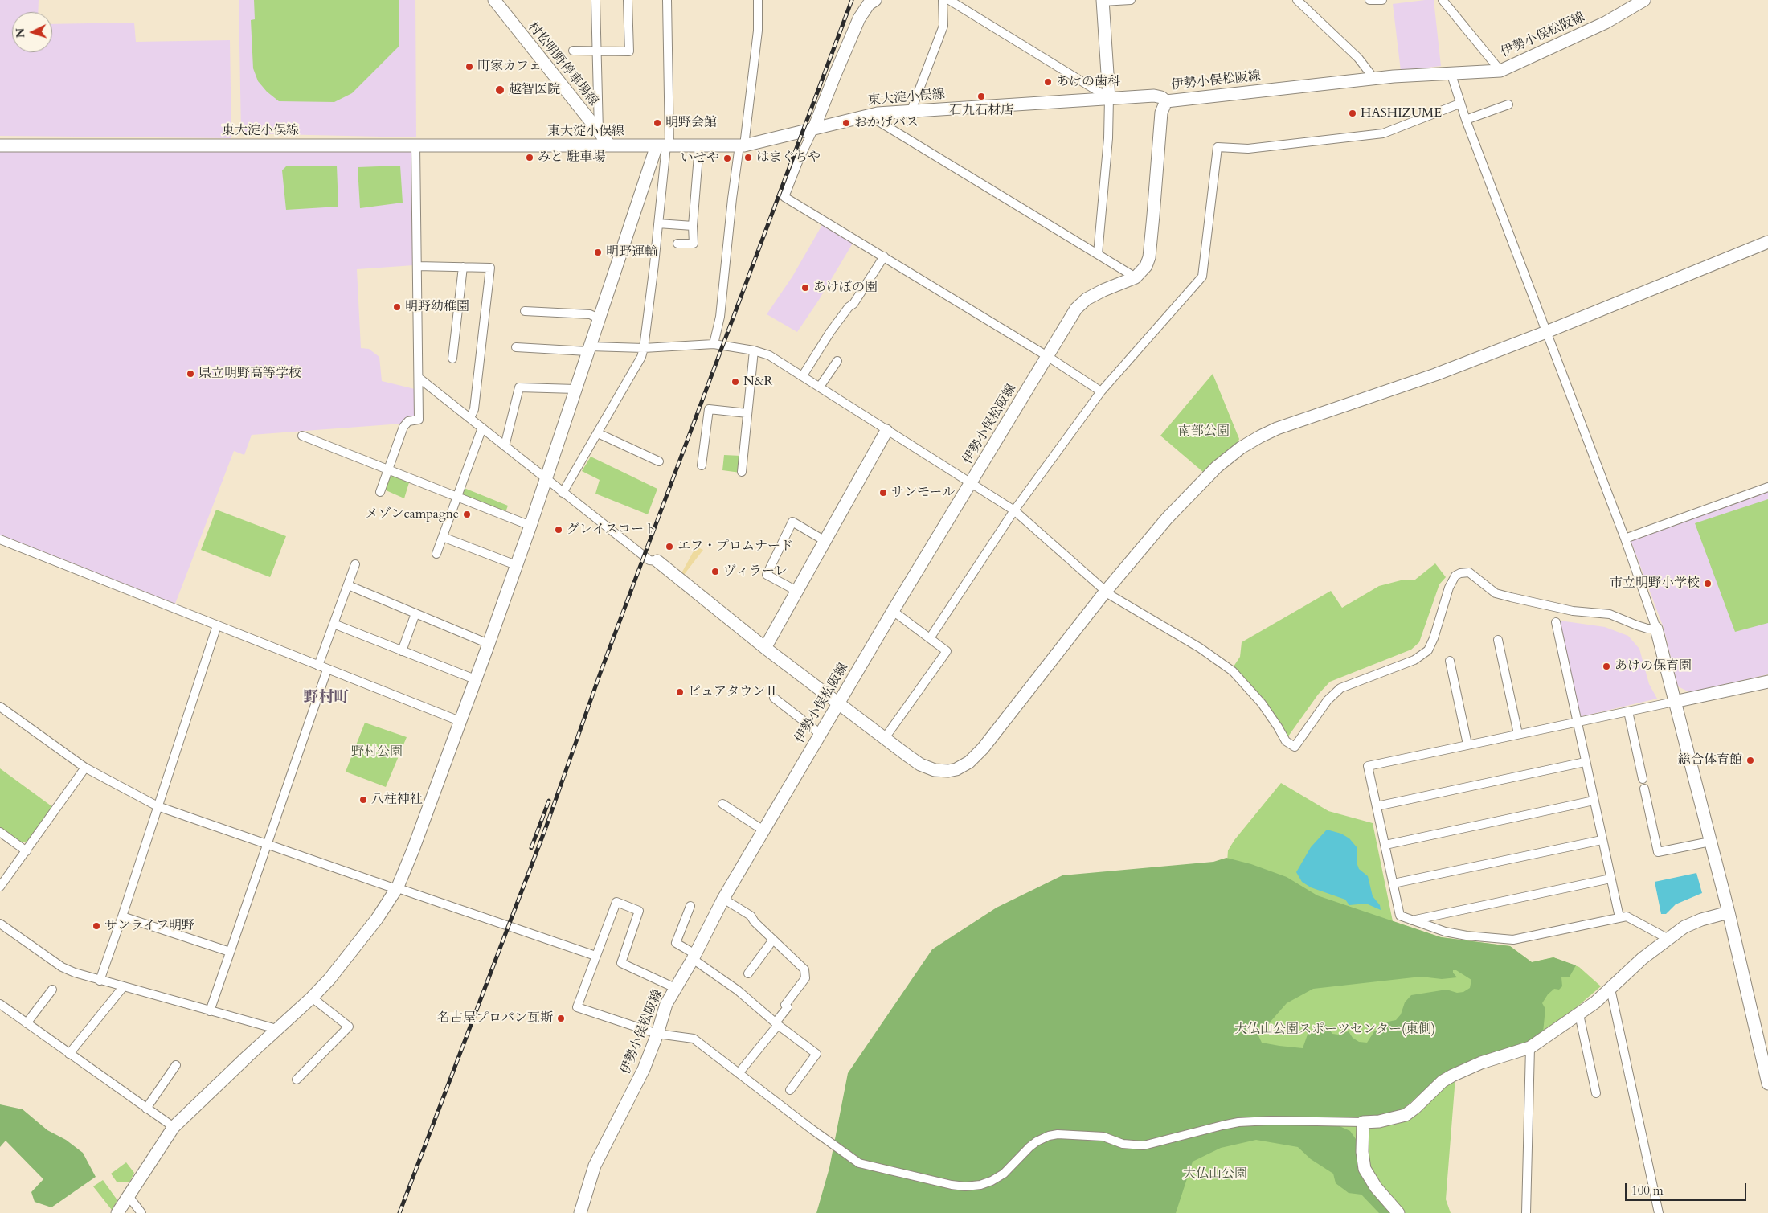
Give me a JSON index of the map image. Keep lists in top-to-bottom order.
{
  "streets": {
    "street": ["伊勢小俣松阪線", "村松明野停車場線", "東大淀小俣線"]
  },
  "crossings": [
    ["伊勢小俣松阪線", "東大淀小俣線"],
    ["村松明野停車場線", "東大淀小俣線"]
  ],
  "districts": ["野村町"],
  "parks": [
    "南部公園",
    "野村公園",
    "大仏山公園スポーツセンター(東側)",
    "大仏山公園"
  ],
  "places": [
    "町家カフェ",
    "あけの歯科",
    "越智医院",
    "石九石材店",
    "HASHIZUME",
    "明野会館",
    "おかげバス",
    "みと 駐車場",
    "はまぐちや",
    "いせや",
    "明野運輸",
    "あけぼの園",
    "明野幼稚園",
    "県立明野高等学校",
    "N&R",
    "サンモール",
    "メゾンcampagne",
    "グレイスコート",
    "エフ・プロムナード",
    "ヴィラーレ",
    "市立明野小学校",
    "あけの保育園",
    "ピュアタウンⅡ",
    "総合体育館",
    "八柱神社",
    "サンライフ明野",
    "名古屋プロパン瓦斯"
  ],
  "scale_bar": "100 m",
  "north": "left"
}
